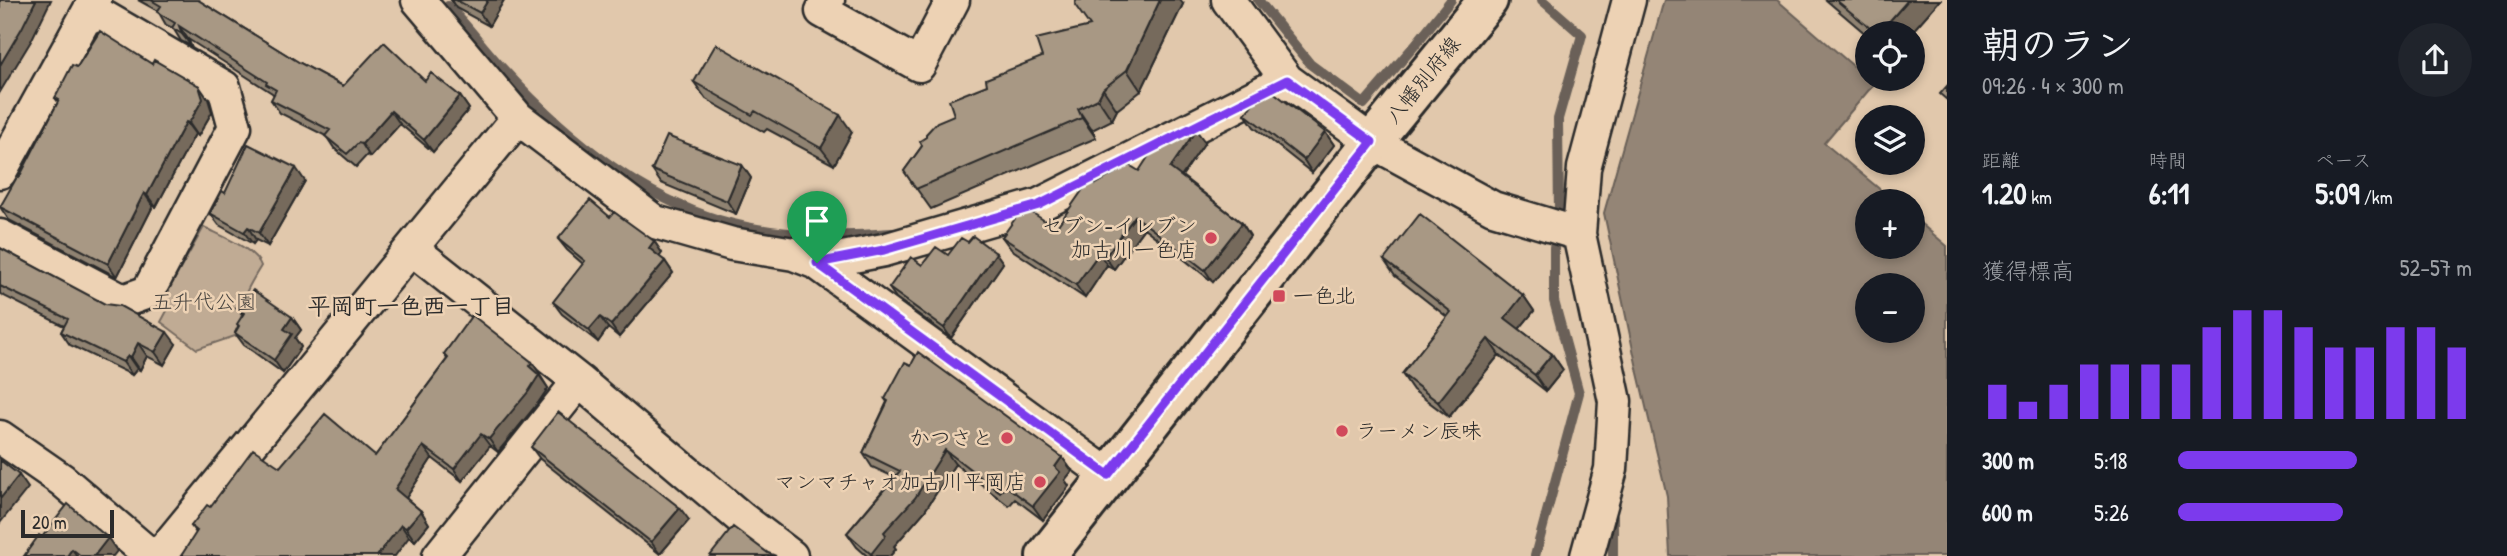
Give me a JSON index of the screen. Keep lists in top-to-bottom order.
{
  "streets": {
    "main road": ["八幡別府線"]
  },
  "districts": ["平岡町一色西一丁目"],
  "parks": ["五升代公園"],
  "places": {
    "other": [
      "セブン-イレブン 加古川一色店",
      "ラーメン辰味",
      "かつさと",
      "マンマチャオ加古川平岡店"
    ],
    "transit": ["一色北"]
  },
  "scale_bar": "20 m",
  "page": {
    "heading": ["朝のラン", "09:26 · 4 × 300 m"],
    "map_buttons": ["+", "−"],
    "stats": [
      ["距離", "1.20 km"],
      ["時間", "6:11"],
      ["ペース", "5:09 /km"]
    ],
    "chart": ["獲得標高", "52–57 m"],
    "list": [
      {
        "name": "300 m",
        "note": "5:18"
      },
      {
        "name": "600 m",
        "note": "5:26"
      }
    ],
    "scale": "20 m"
  }
}
